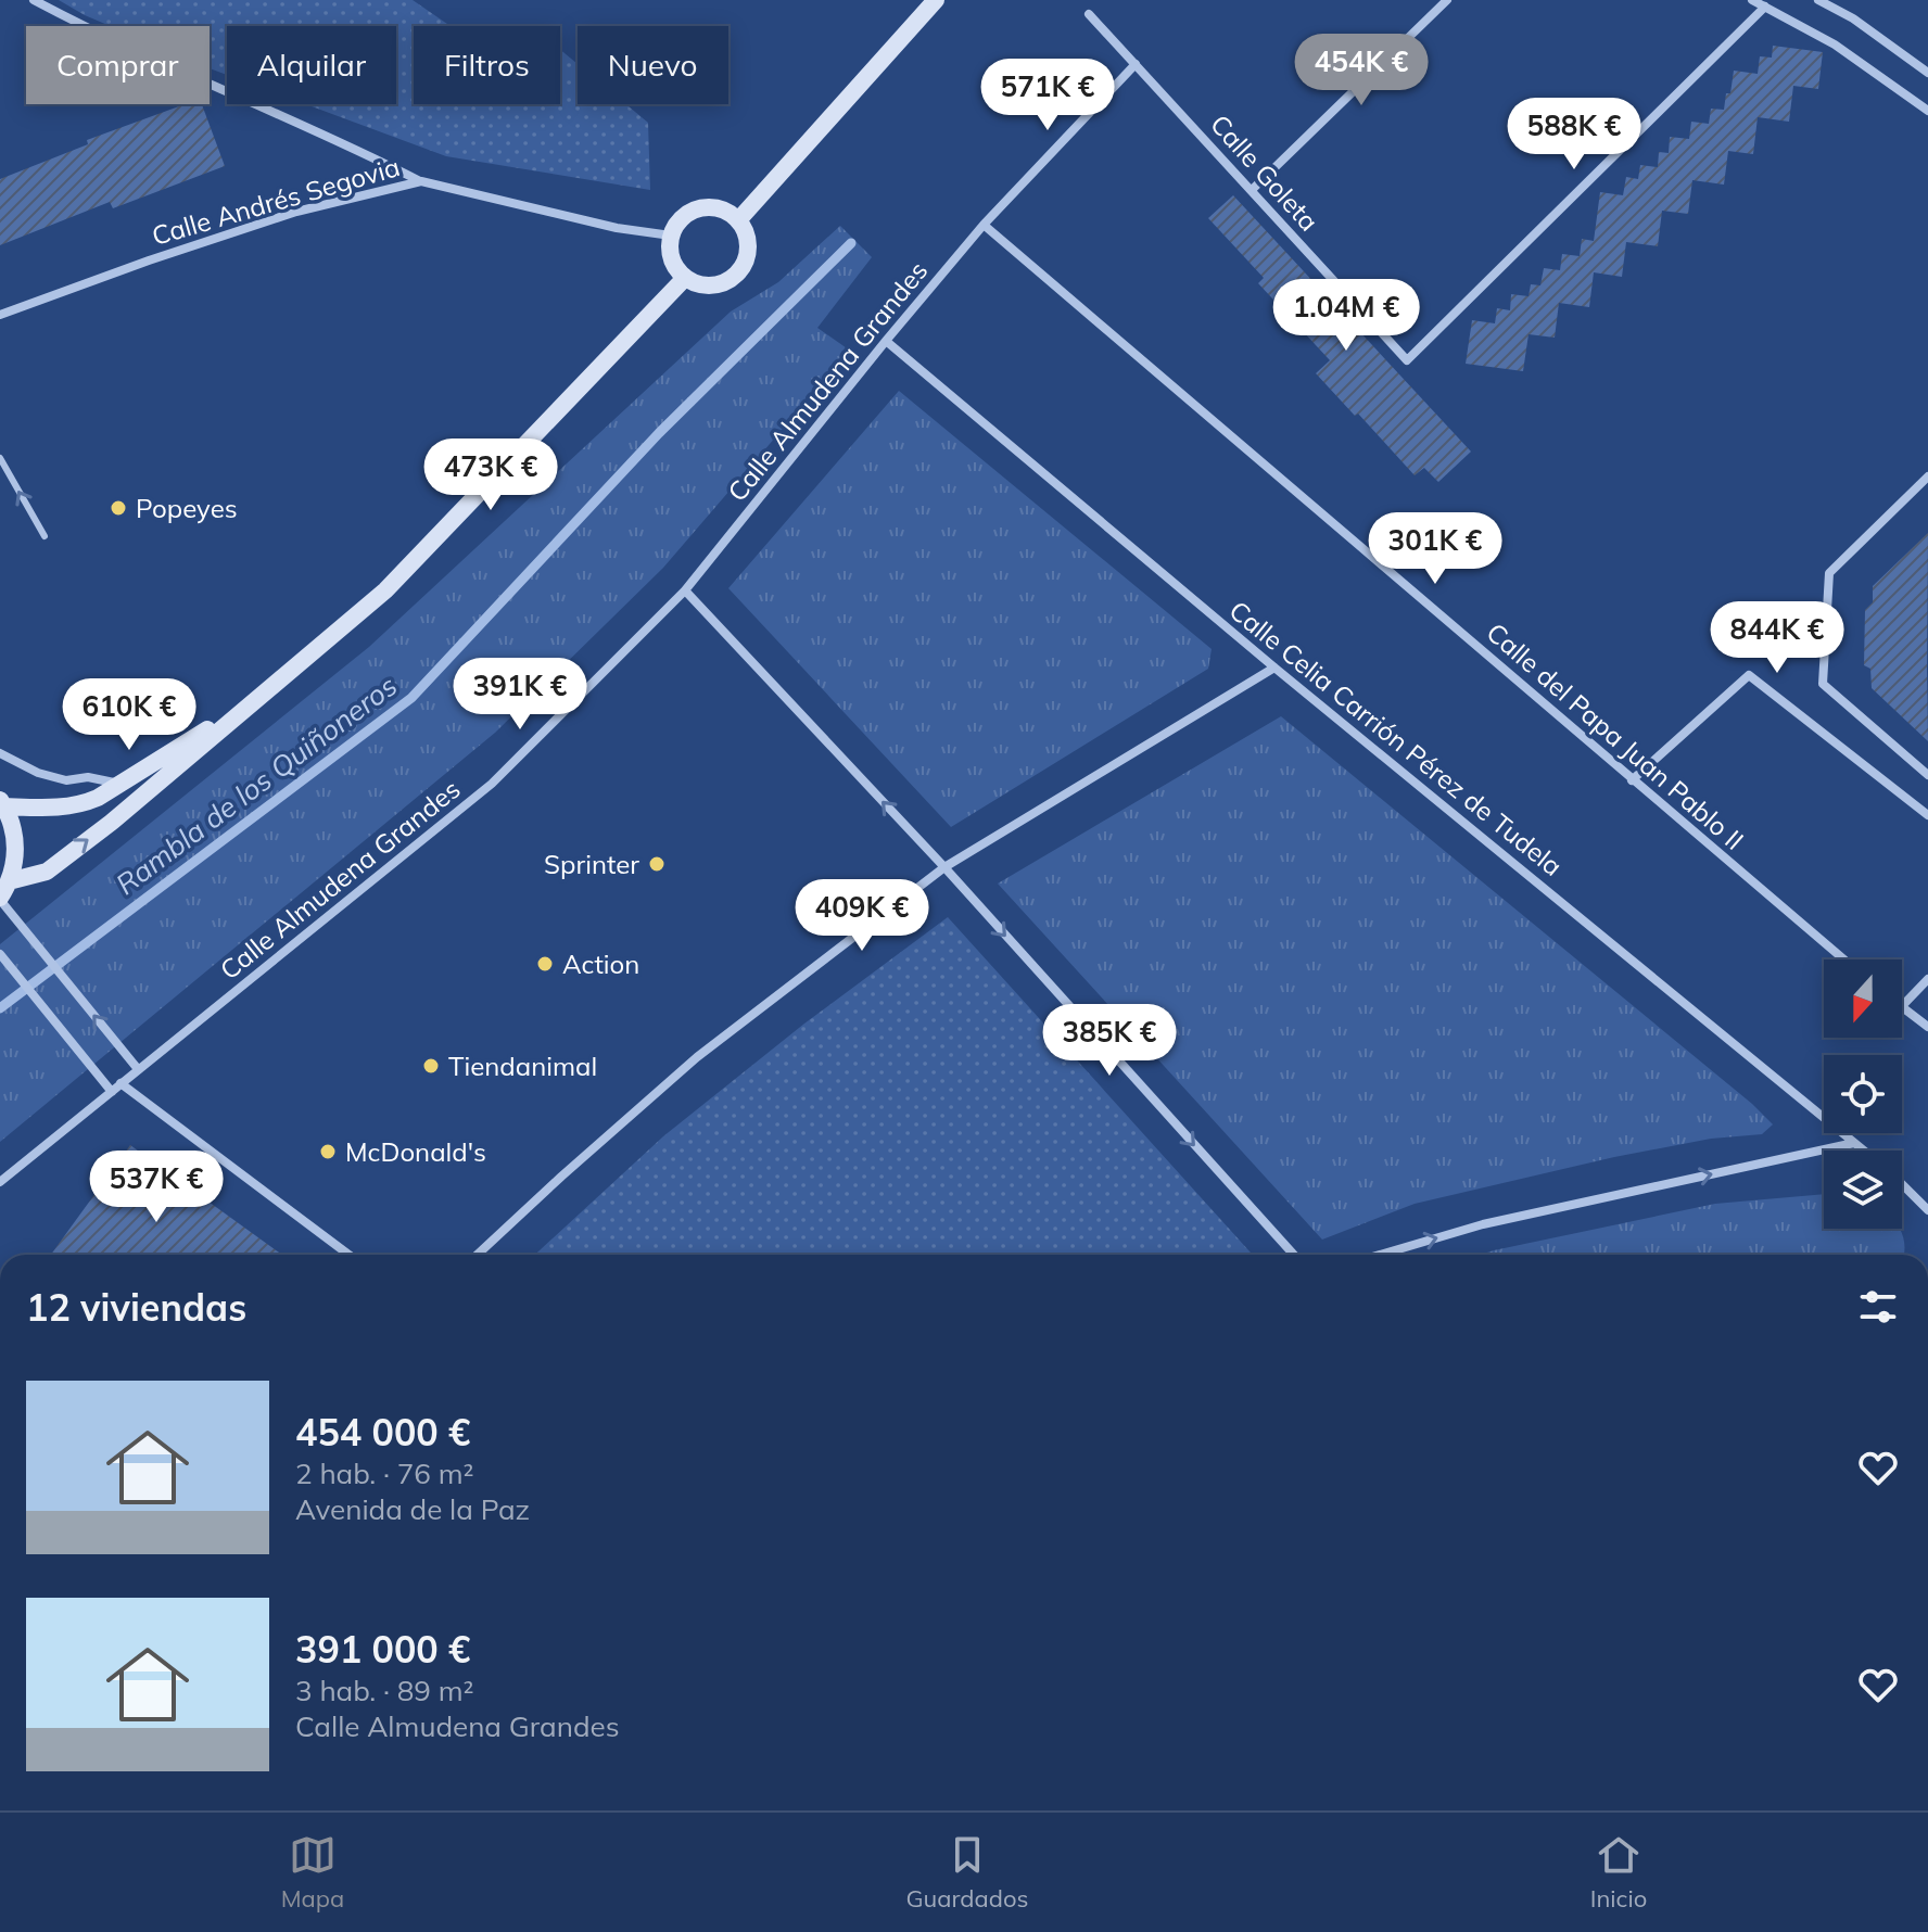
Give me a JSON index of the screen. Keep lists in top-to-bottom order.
{
  "streets": {
    "street": [
      "Calle Goleta",
      "Calle Andrés Segovia",
      "Calle Almudena Grandes",
      "Calle del Papa Juan Pablo II",
      "Calle Celia Carrión Pérez de Tudela"
    ]
  },
  "crossings": [
    ["Calle Goleta", "Calle Almudena Grandes"],
    ["Calle Almudena Grandes", "Calle del Papa Juan Pablo II"],
    ["Calle Almudena Grandes", "Calle Celia Carrión Pérez de Tudela"]
  ],
  "water": ["Rambla de los Quiñoneros"],
  "places": [
    "Popeyes",
    "Sprinter",
    "Action",
    "Tiendanimal",
    "McDonald's"
  ],
  "north": "bottom",
  "page": {
    "chip": [
      "Comprar",
      "Alquilar",
      "Filtros",
      "Nuevo"
    ],
    "price": [
      "454K €",
      "571K €",
      "588K €",
      "1.04M €",
      "473K €",
      "301K €",
      "844K €",
      "391K €",
      "610K €",
      "409K €",
      "385K €",
      "537K €"
    ],
    "heading": "12 viviendas",
    "list": [
      {
        "name": "454 000 €",
        "note": "2 hab. · 76 m² · Avenida de la Paz"
      },
      {
        "name": "391 000 €",
        "note": "3 hab. · 89 m² · Calle Almudena Grandes"
      }
    ],
    "tabs": ["Mapa", "Guardados", "Inicio"]
  }
}
